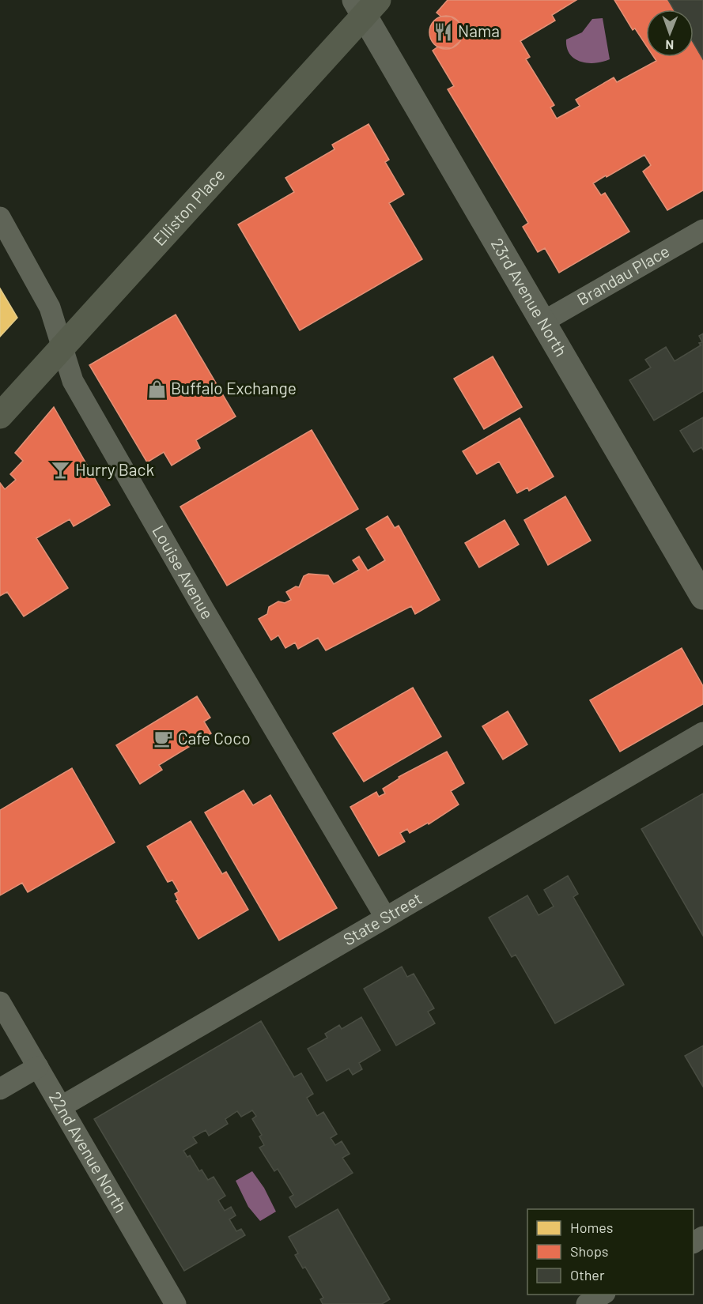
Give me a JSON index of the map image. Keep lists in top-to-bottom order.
{
  "streets": {
    "main road": ["Elliston Place"],
    "street": [
      "Brandau Place",
      "23rd Avenue North",
      "Louise Avenue",
      "State Street",
      "22nd Avenue North"
    ]
  },
  "crossings": [
    ["Elliston Place", "23rd Avenue North"],
    ["Elliston Place", "Louise Avenue"],
    ["Brandau Place", "23rd Avenue North"],
    ["Louise Avenue", "State Street"],
    ["State Street", "22nd Avenue North"]
  ],
  "places": {
    "restaurant": ["Nama"],
    "shop": ["Buffalo Exchange"],
    "bar": ["Hurry Back"],
    "cafe": ["Cafe Coco"]
  },
  "legend": ["Homes", "Shops", "Other"],
  "north": "bottom"
}
